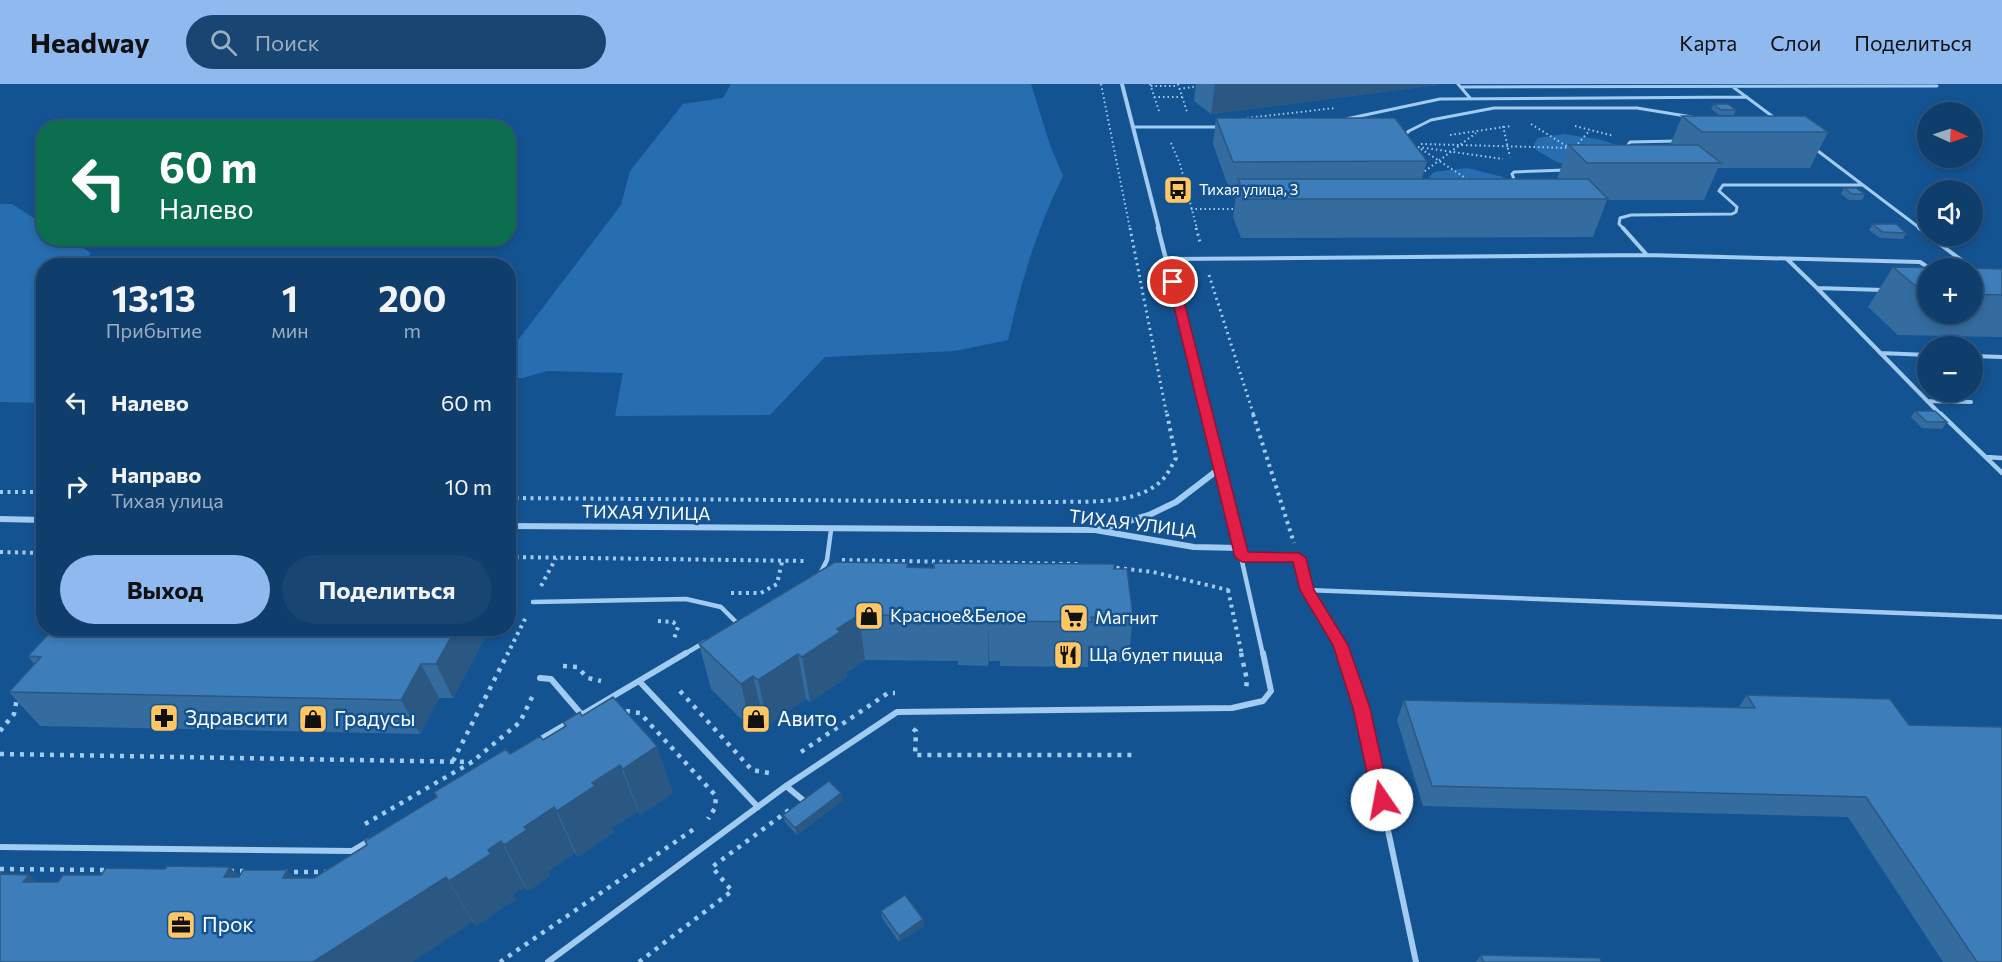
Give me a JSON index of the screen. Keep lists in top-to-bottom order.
{
  "streets": {
    "street": ["ТИХАЯ УЛИЦА"]
  },
  "places": {
    "bus stop": ["Тихая улица, 3"],
    "shop": ["Красное&Белое", "Градусы", "Авито"],
    "supermarket": ["Магнит"],
    "restaurant": ["Ща будет пицца"],
    "pharmacy": ["Здравсити"],
    "office": ["Прок"]
  },
  "north": "right",
  "page": {
    "header": "Headway",
    "search": "Поиск",
    "nav": ["Карта", "Слои", "Поделиться"],
    "map_buttons": ["+", "−"],
    "turn": ["60 m", "Налево"],
    "eta": [
      "13:13",
      "Прибытие",
      "1",
      "мин",
      "200",
      "m"
    ],
    "list": [
      {
        "name": "Налево",
        "value": "60 m"
      },
      {
        "name": "Направо",
        "note": "Тихая улица",
        "value": "10 m"
      }
    ],
    "buttons": ["Выход", "Поделиться"]
  }
}
